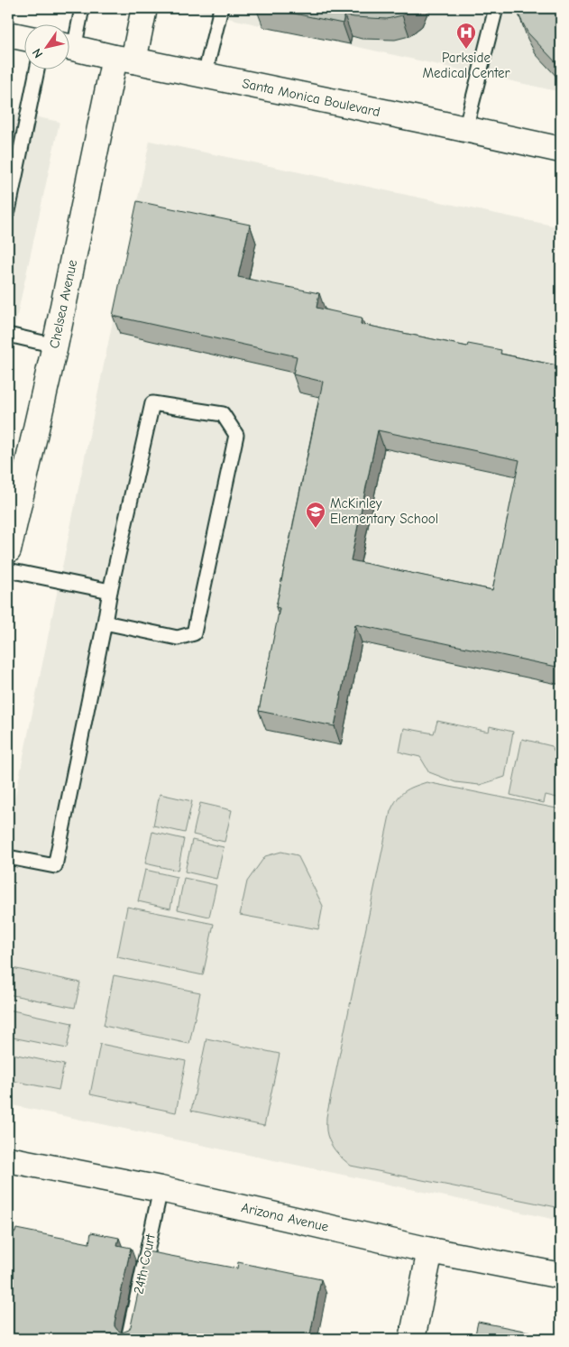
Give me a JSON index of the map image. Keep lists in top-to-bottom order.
{
  "streets": {
    "street": ["Santa Monica Boulevard", "Chelsea Avenue", "Arizona Avenue"],
    "lane": ["24th Court"]
  },
  "crossings": [
    ["Santa Monica Boulevard", "Chelsea Avenue"],
    ["Arizona Avenue", "24th Court"]
  ],
  "places": {
    "hospital": ["Parkside Medical Center"],
    "school or university": ["McKinley Elementary School"]
  },
  "north": "bottom left"
}
